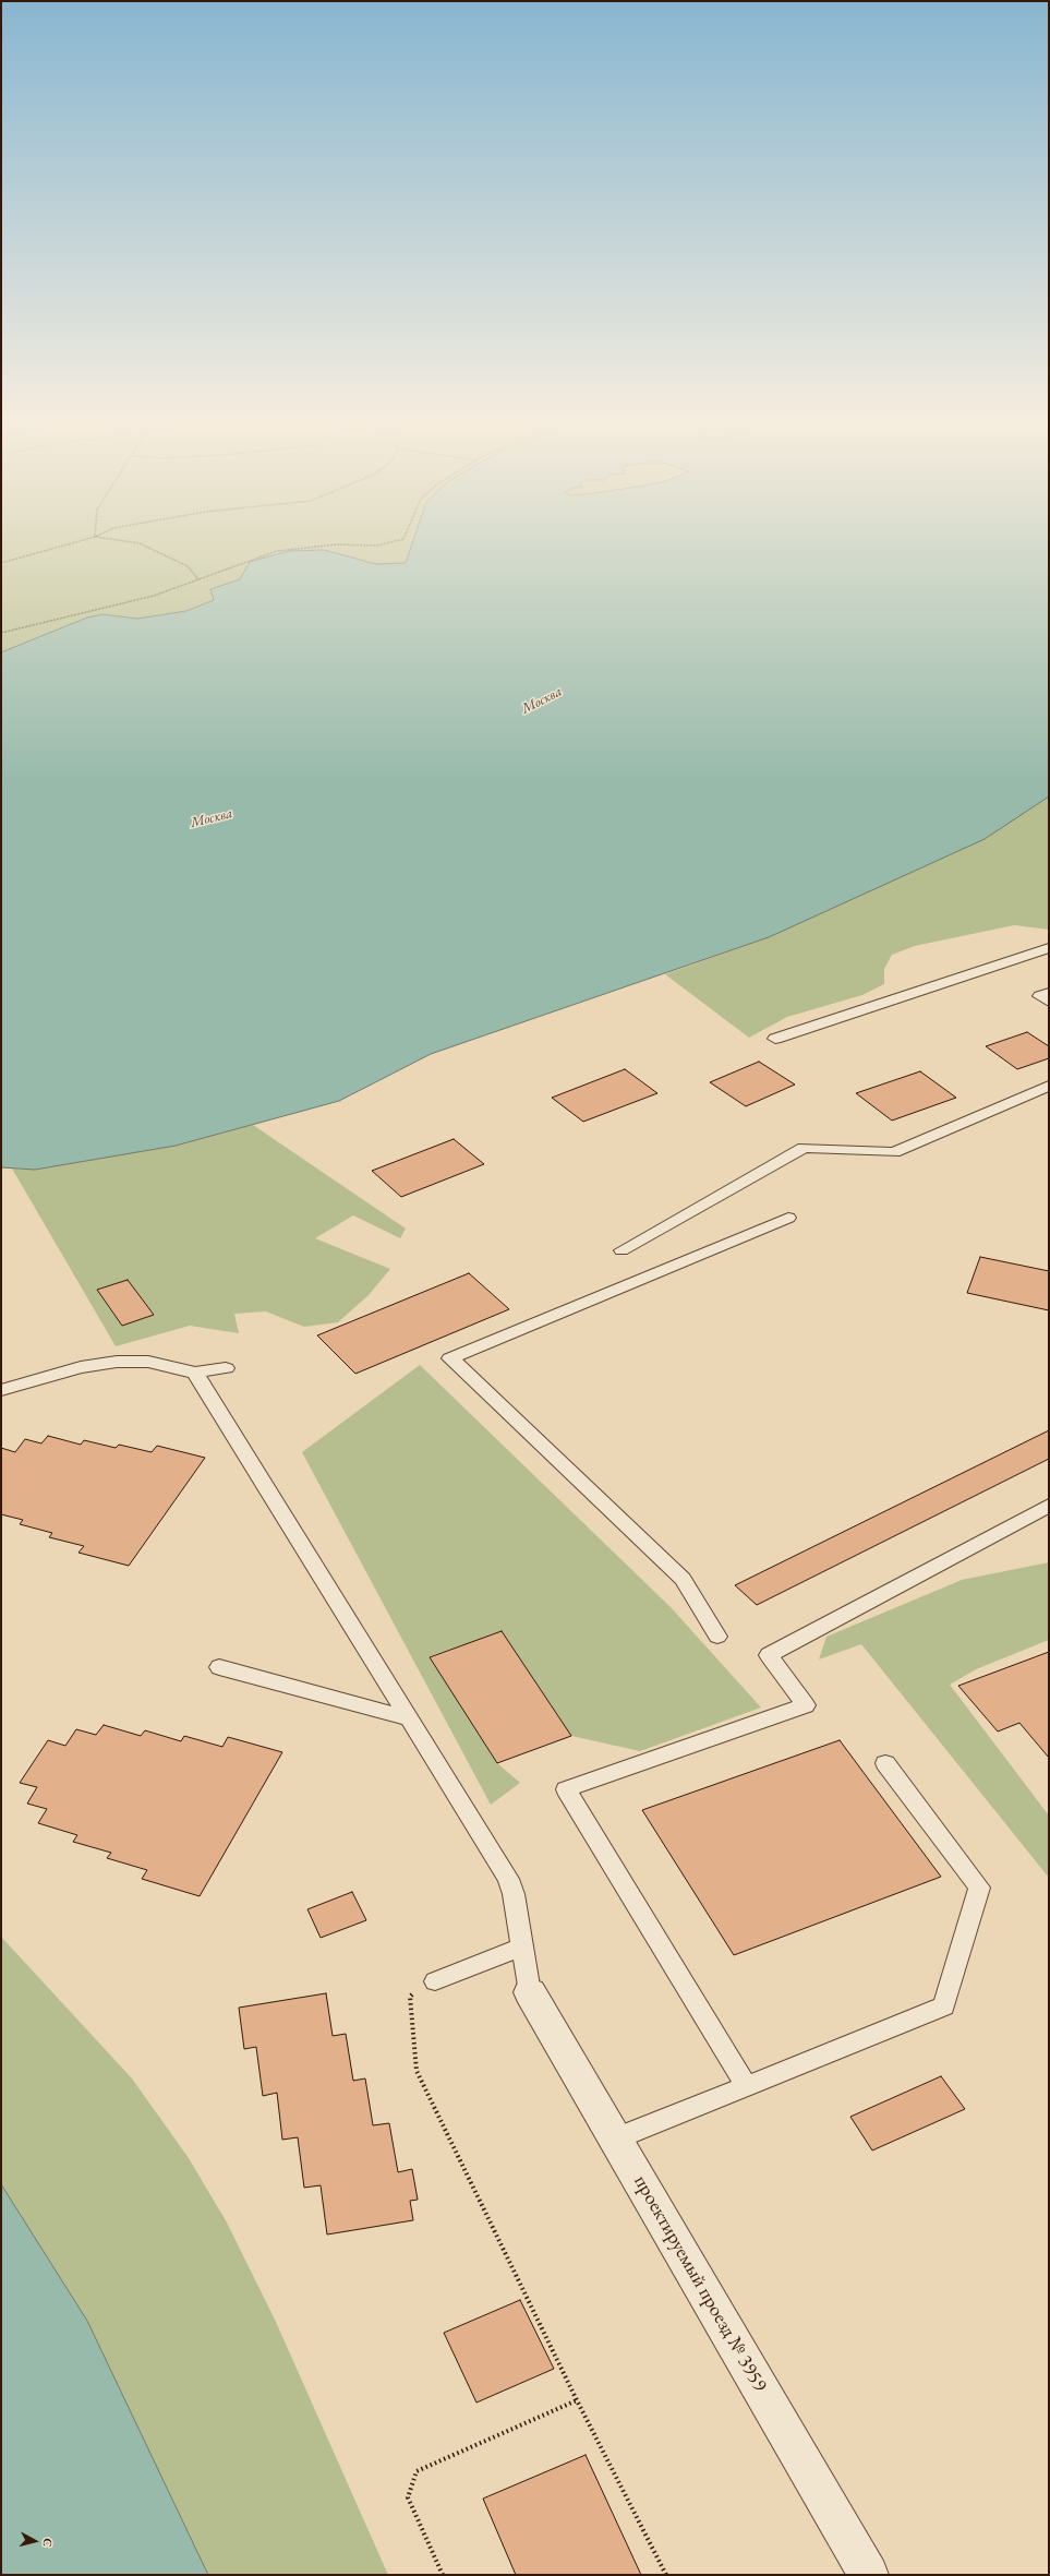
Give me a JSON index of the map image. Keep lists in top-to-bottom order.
{
  "streets": {
    "street": ["проектируемый проезд № 3959"]
  },
  "water": ["Москва"],
  "north": "right"
}
